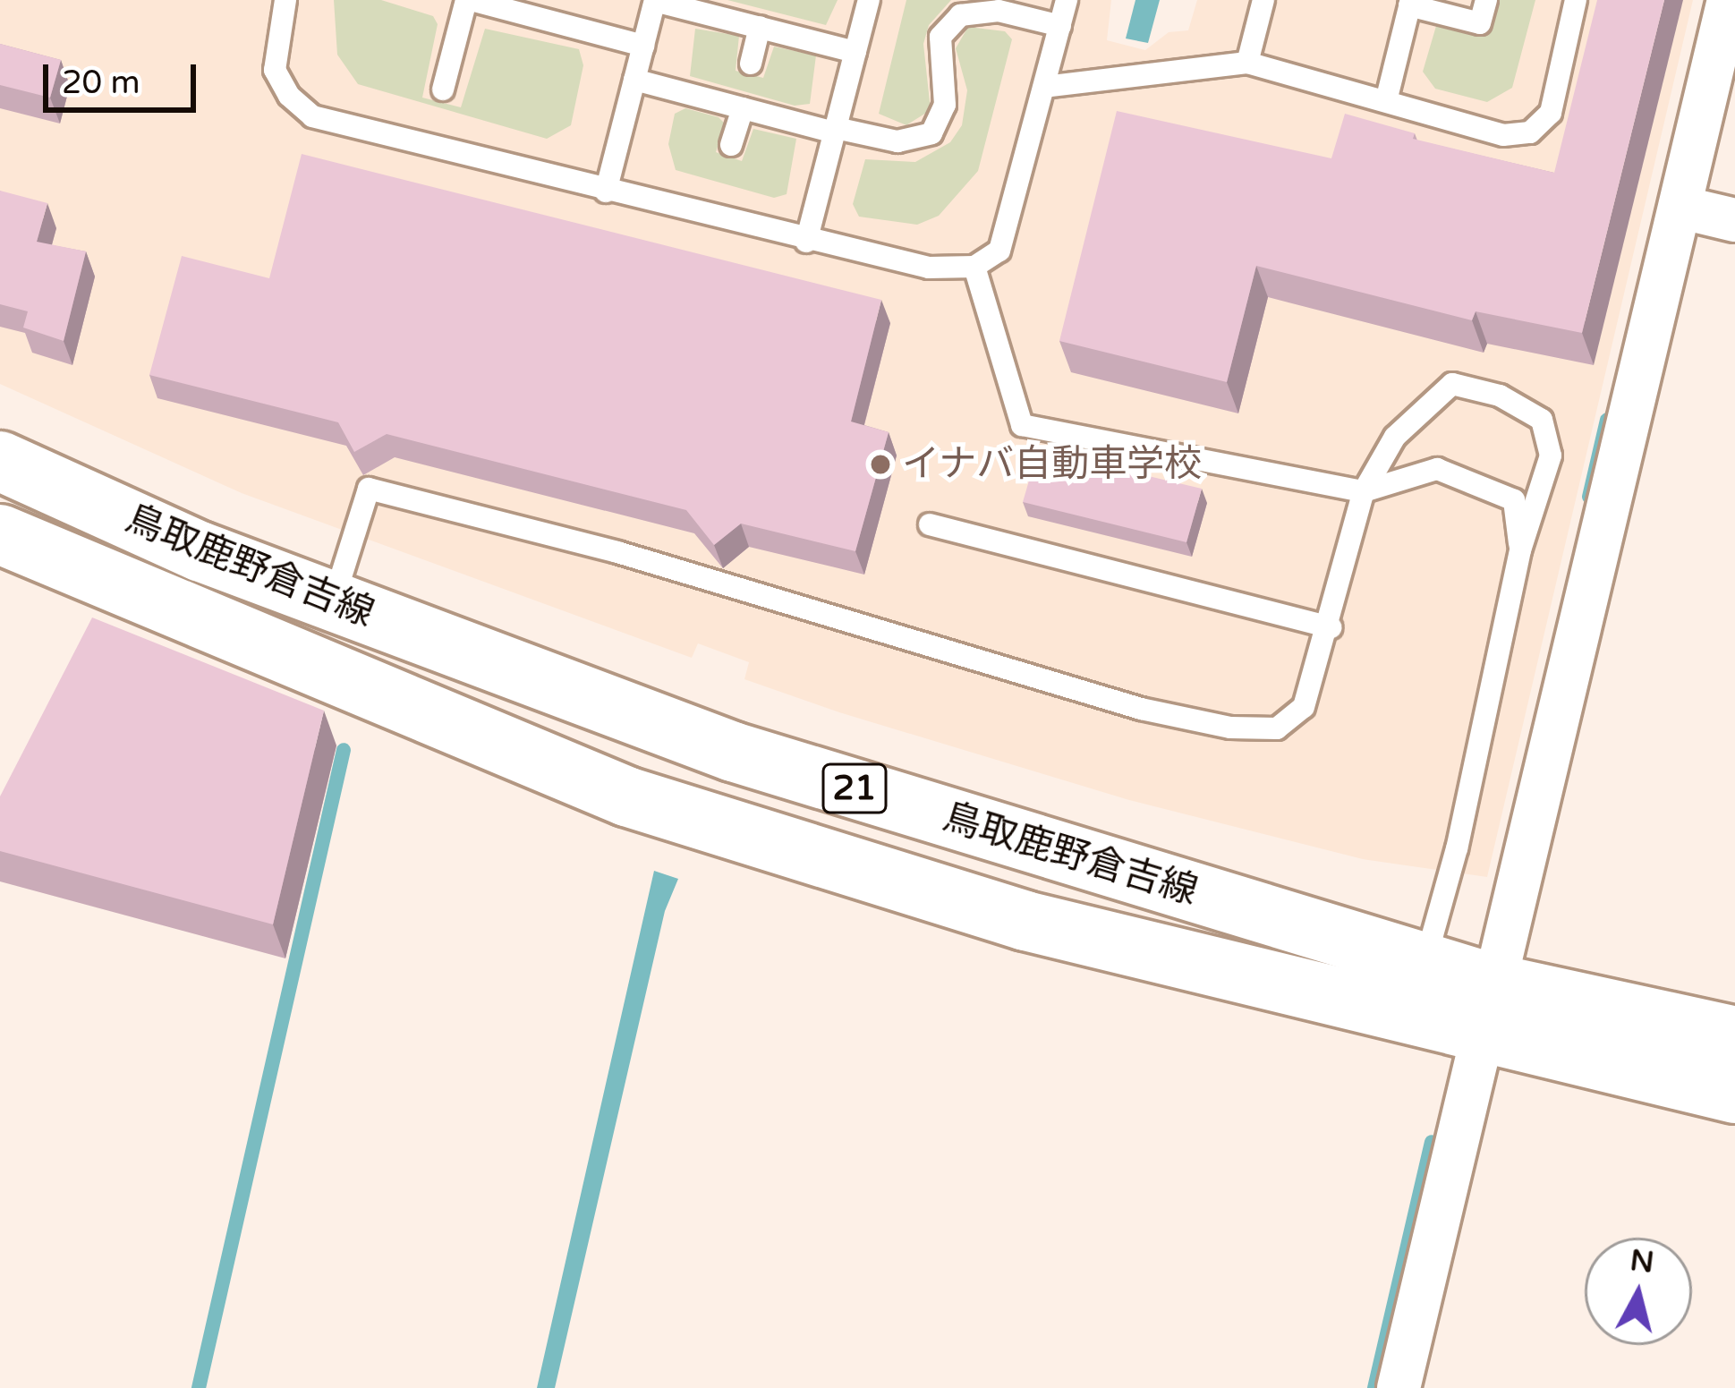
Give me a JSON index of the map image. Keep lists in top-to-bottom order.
{
  "streets": {
    "main road": ["鳥取鹿野倉吉線", "21"]
  },
  "places": ["イナバ自動車学校"],
  "scale_bar": "20 m",
  "north": "top"
}
